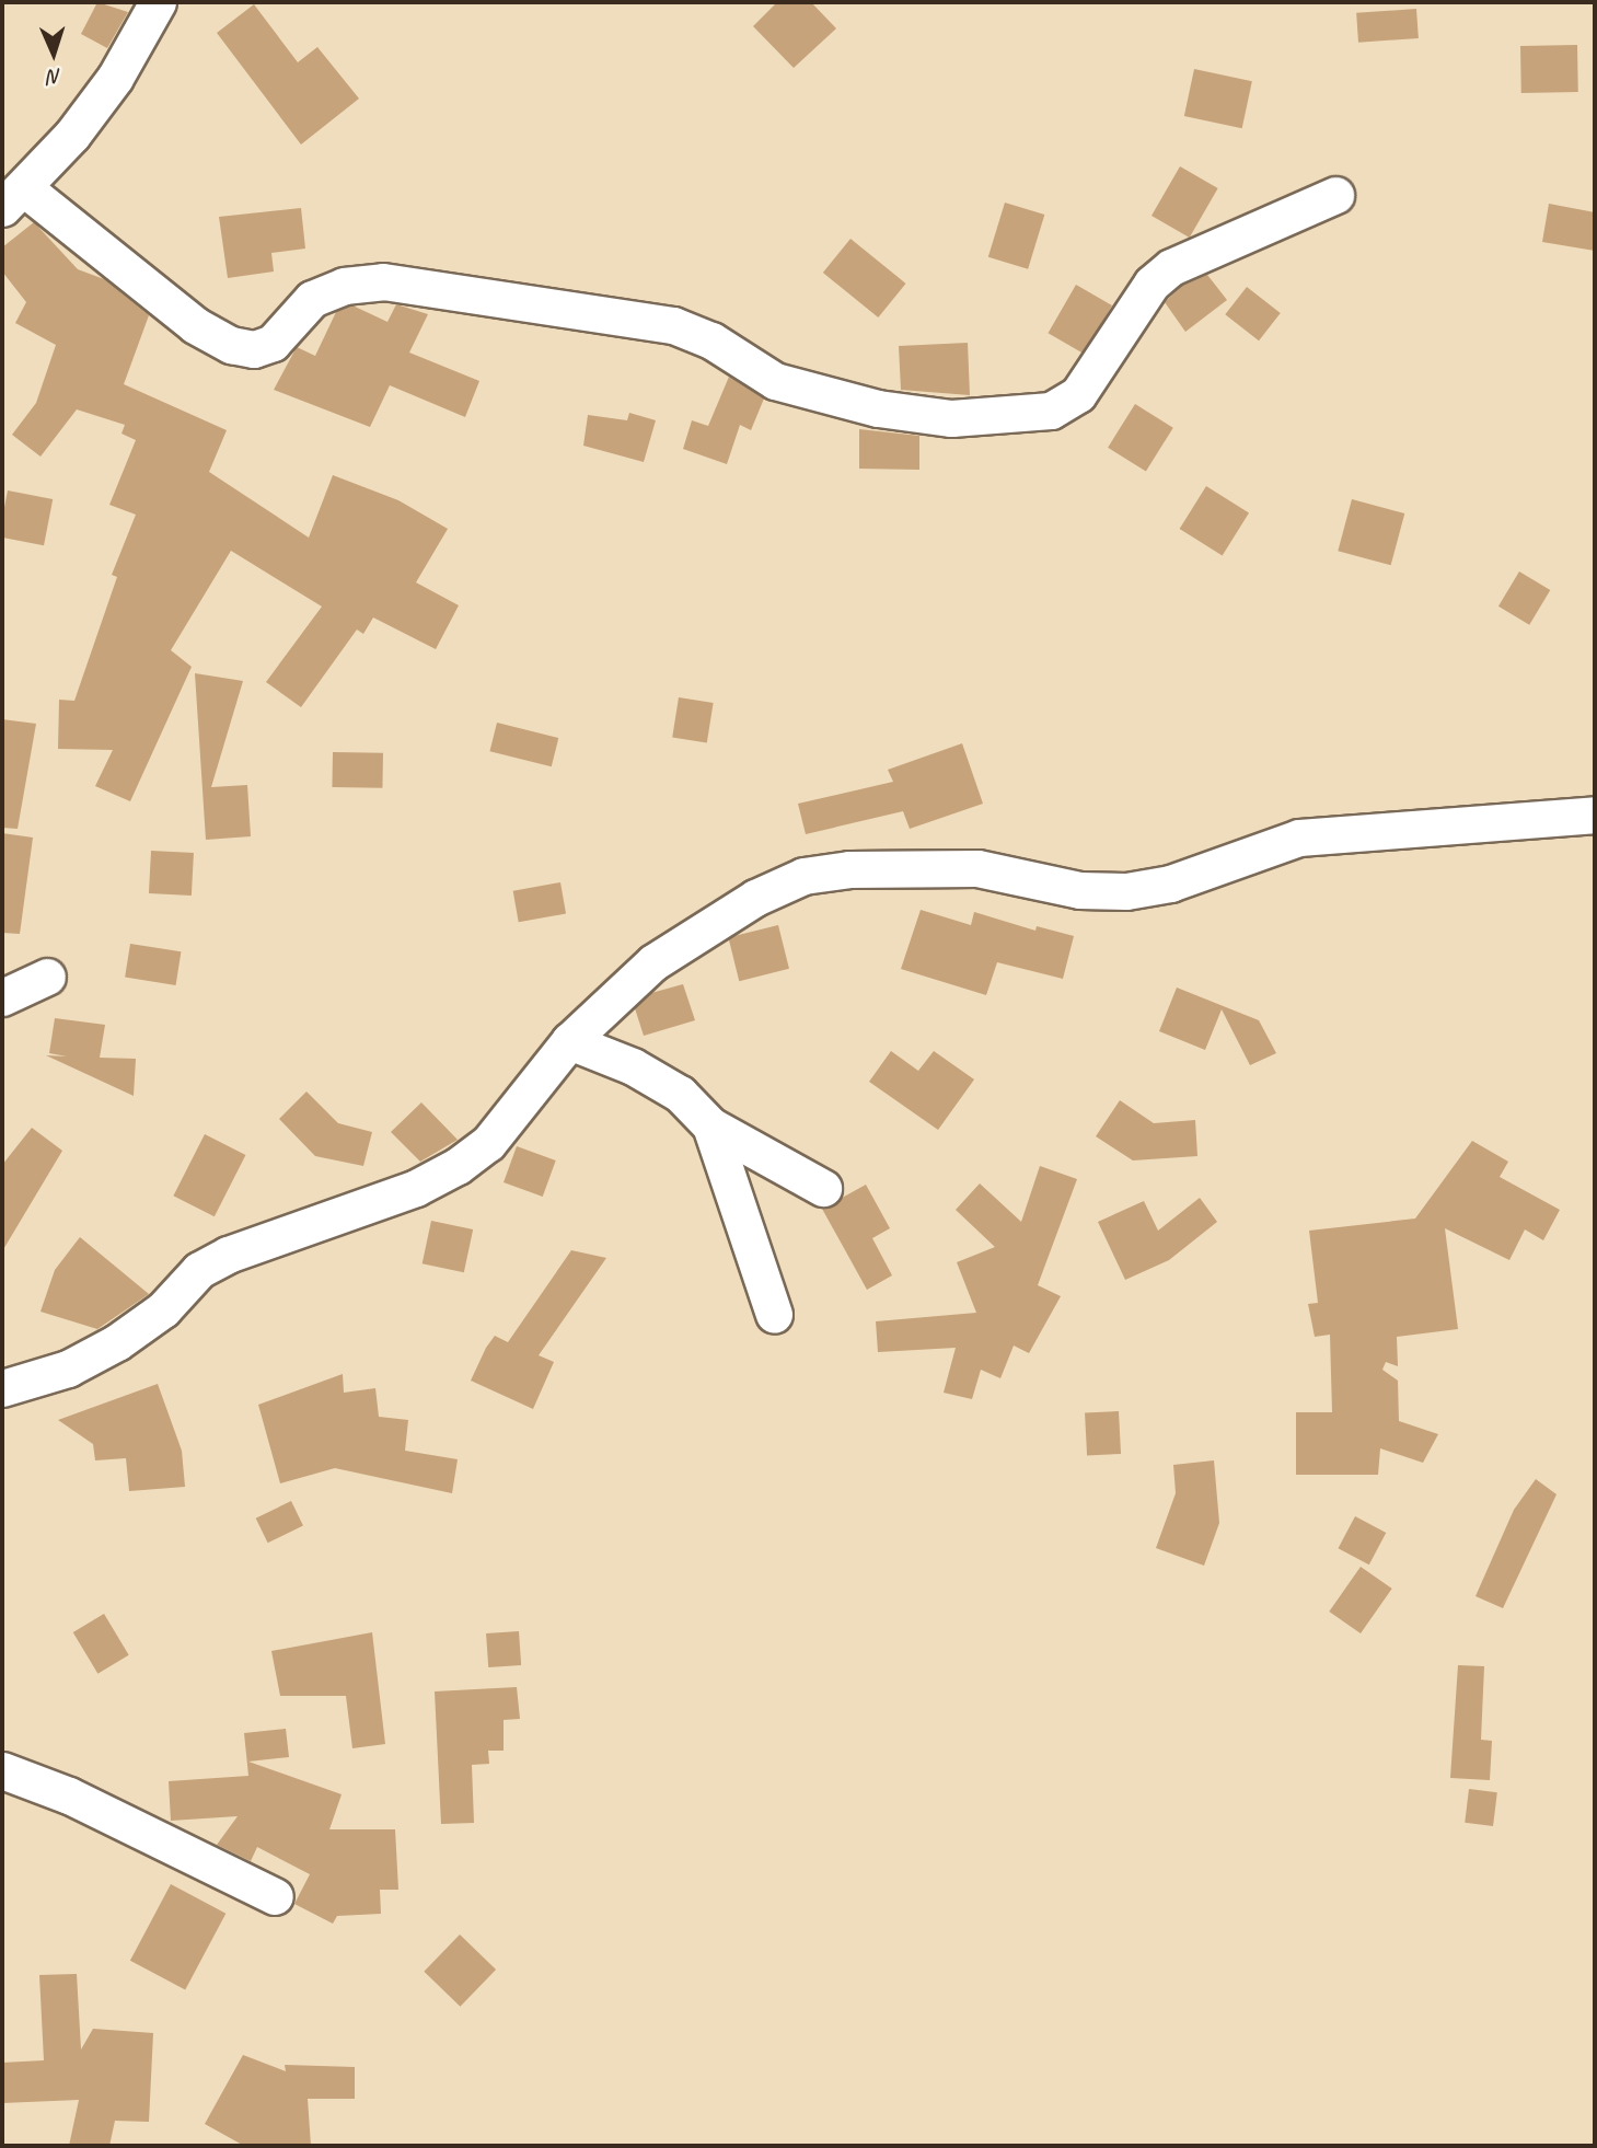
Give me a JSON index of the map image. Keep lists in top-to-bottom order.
{
  "north": "bottom"
}
